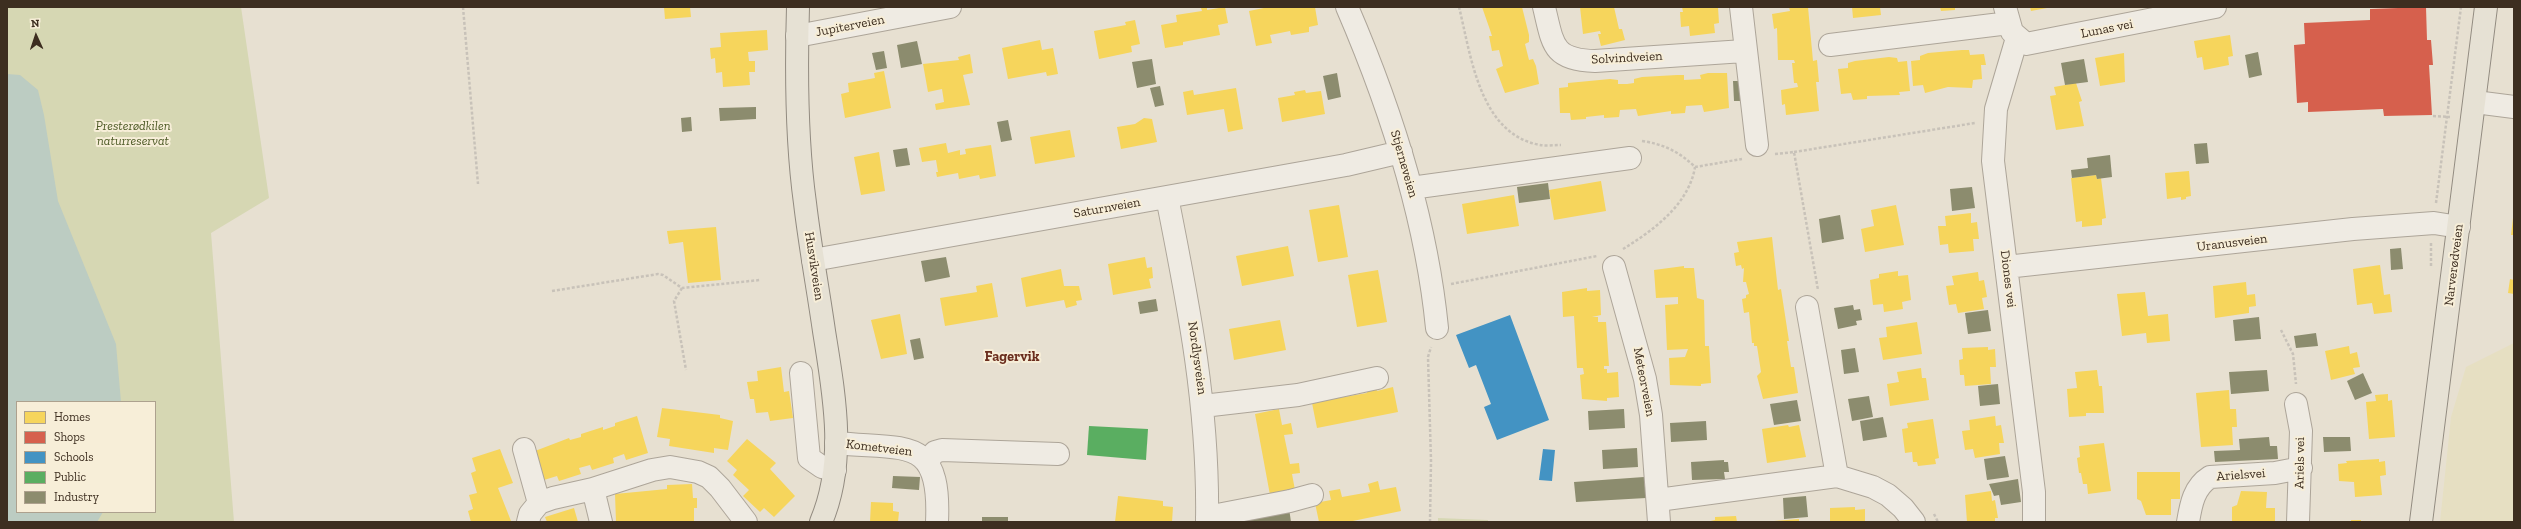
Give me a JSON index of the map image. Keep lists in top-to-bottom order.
{
  "streets": {
    "main road": ["Narverødveien", "Husvikveien"],
    "street": [
      "Jupiterveien",
      "Lunas vei",
      "Solvindveien",
      "Stjerneveien",
      "Saturnveien",
      "Uranusveien",
      "Diones vei",
      "Nordlysveien",
      "Meteorveien",
      "Kometveien",
      "Ariels vei",
      "Arielsvei"
    ]
  },
  "crossings": [
    ["Jupiterveien", "Husvikveien"],
    ["Lunas vei", "Diones vei"],
    ["Stjerneveien", "Saturnveien"],
    ["Saturnveien", "Husvikveien"],
    ["Saturnveien", "Nordlysveien"],
    ["Uranusveien", "Narverødveien"],
    ["Uranusveien", "Diones vei"],
    ["Husvikveien", "Kometveien"],
    ["Ariels vei", "Arielsvei"]
  ],
  "districts": ["Fagervik"],
  "parks": ["Presterødkilen naturreservat"],
  "legend": [
    "Homes",
    "Shops",
    "Schools",
    "Public",
    "Industry"
  ],
  "north": "top"
}
